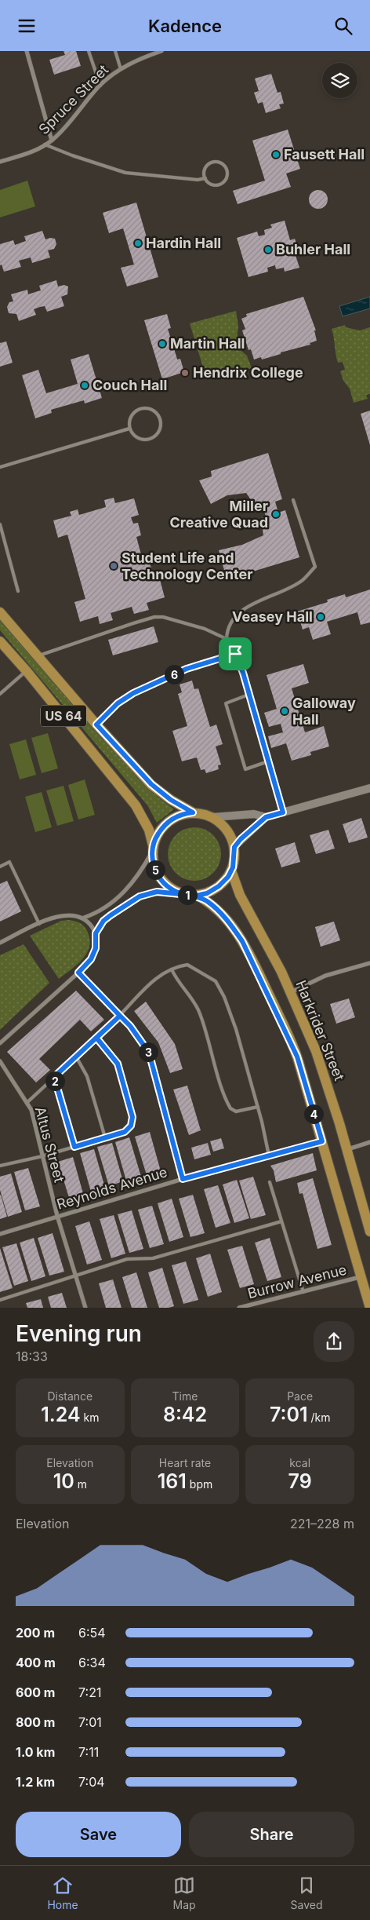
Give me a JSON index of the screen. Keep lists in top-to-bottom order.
{
  "streets": {
    "main road": ["US 64", "Harkrider Street"],
    "street": [
      "Spruce Street",
      "Altus Street",
      "Reynolds Avenue",
      "Burrow Avenue"
    ]
  },
  "crossings": [
    ["US 64", "Harkrider Street"],
    ["Altus Street", "Reynolds Avenue"]
  ],
  "places": [
    "Fausett Hall",
    "Hardin Hall",
    "Buhler Hall",
    "Martin Hall",
    "Hendrix College",
    "Couch Hall",
    "Miller Creative Quad",
    "Student Life and Technology Center",
    "Veasey Hall",
    "Galloway Hall"
  ],
  "page": {
    "header": "Kadence",
    "pins": [
      "6",
      "5",
      "1",
      "3",
      "2",
      "4"
    ],
    "heading": ["Evening run", "18:33"],
    "stats": [
      ["Distance", "1.24 km"],
      ["Time", "8:42"],
      ["Pace", "7:01 /km"],
      ["Elevation", "10 m"],
      ["Heart rate", "161 bpm"],
      ["kcal", "79"]
    ],
    "chart": ["Elevation", "221–228 m"],
    "list": [
      {
        "name": "200 m",
        "note": "6:54"
      },
      {
        "name": "400 m",
        "note": "6:34"
      },
      {
        "name": "600 m",
        "note": "7:21"
      },
      {
        "name": "800 m",
        "note": "7:01"
      },
      {
        "name": "1.0 km",
        "note": "7:11"
      },
      {
        "name": "1.2 km",
        "note": "7:04"
      }
    ],
    "buttons": ["Save", "Share"],
    "tabs": ["Home", "Map", "Saved"]
  }
}
